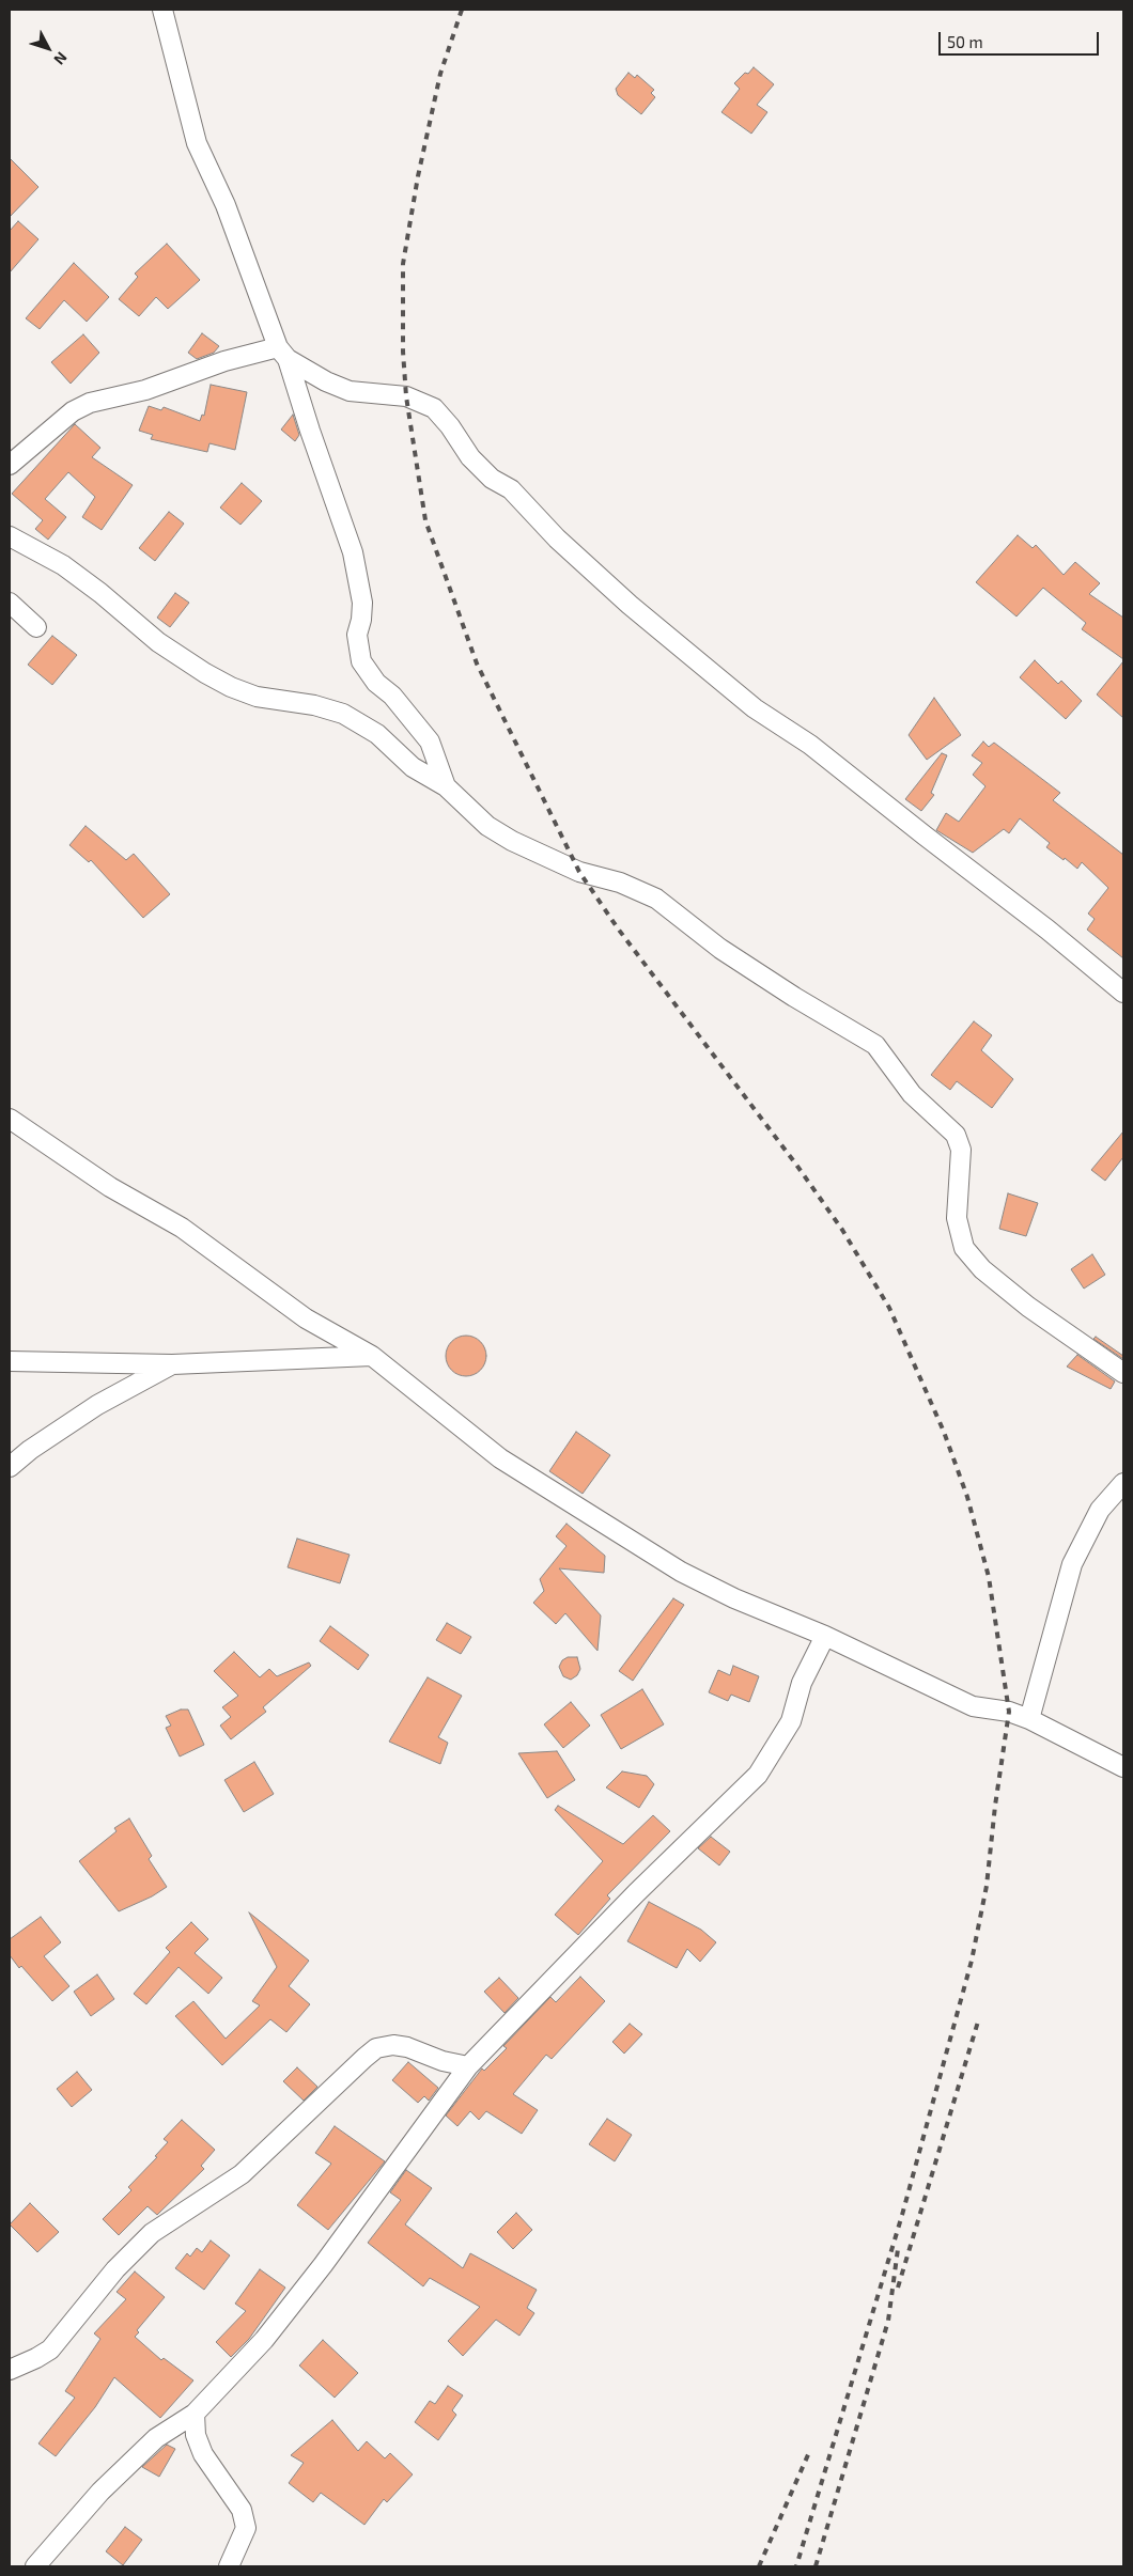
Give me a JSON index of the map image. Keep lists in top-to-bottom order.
{
  "scale_bar": "50 m",
  "north": "bottom right"
}
